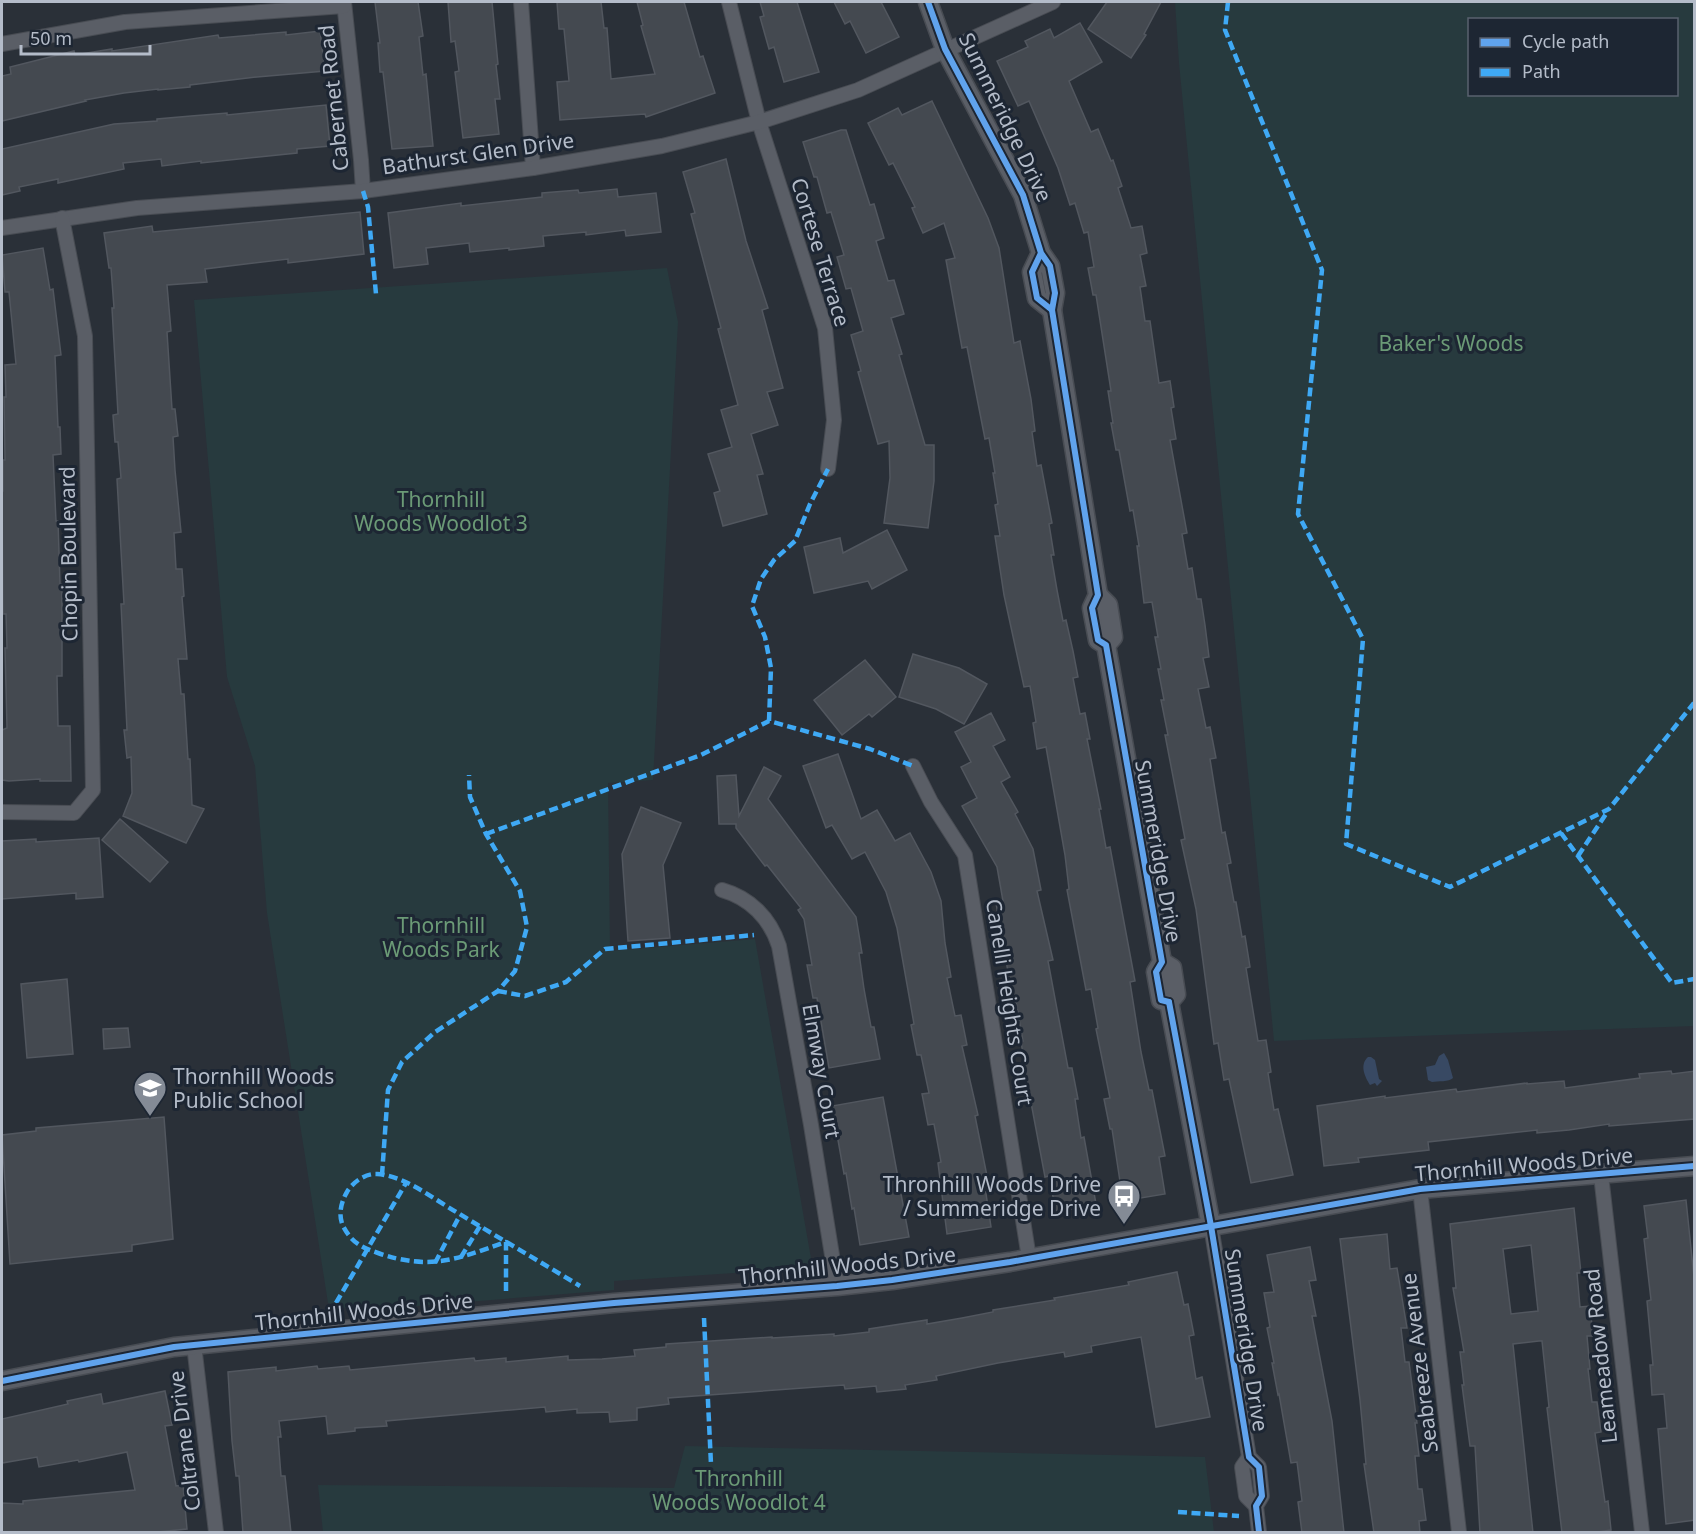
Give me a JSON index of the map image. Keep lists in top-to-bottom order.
{
  "streets": {
    "street": [
      "Cabernet Road",
      "Summeridge Drive",
      "Bathurst Glen Drive",
      "Cortese Terrace",
      "Chopin Boulevard",
      "Canelli Heights Court",
      "Elmway Court",
      "Thornhill Woods Drive",
      "Leameadow Road",
      "Seabreeze Avenue",
      "Coltrane Drive"
    ]
  },
  "crossings": [
    ["Cabernet Road", "Bathurst Glen Drive"],
    ["Summeridge Drive", "Bathurst Glen Drive"],
    ["Summeridge Drive", "Thornhill Woods Drive"],
    ["Bathurst Glen Drive", "Cortese Terrace"],
    ["Bathurst Glen Drive", "Chopin Boulevard"],
    ["Canelli Heights Court", "Thornhill Woods Drive"],
    ["Elmway Court", "Thornhill Woods Drive"],
    ["Thornhill Woods Drive", "Leameadow Road"],
    ["Thornhill Woods Drive", "Seabreeze Avenue"],
    ["Thornhill Woods Drive", "Coltrane Drive"]
  ],
  "parks": [
    "Baker's Woods",
    "Thornhill Woods Woodlot 3",
    "Thornhill Woods Park",
    "Thronhill Woods Woodlot 4"
  ],
  "places": {
    "school or university": ["Thornhill Woods Public School"],
    "bus stop": ["Thronhill Woods Drive / Summeridge Drive"]
  },
  "legend": ["Cycle path", "Path"],
  "scale_bar": "50 m"
}
